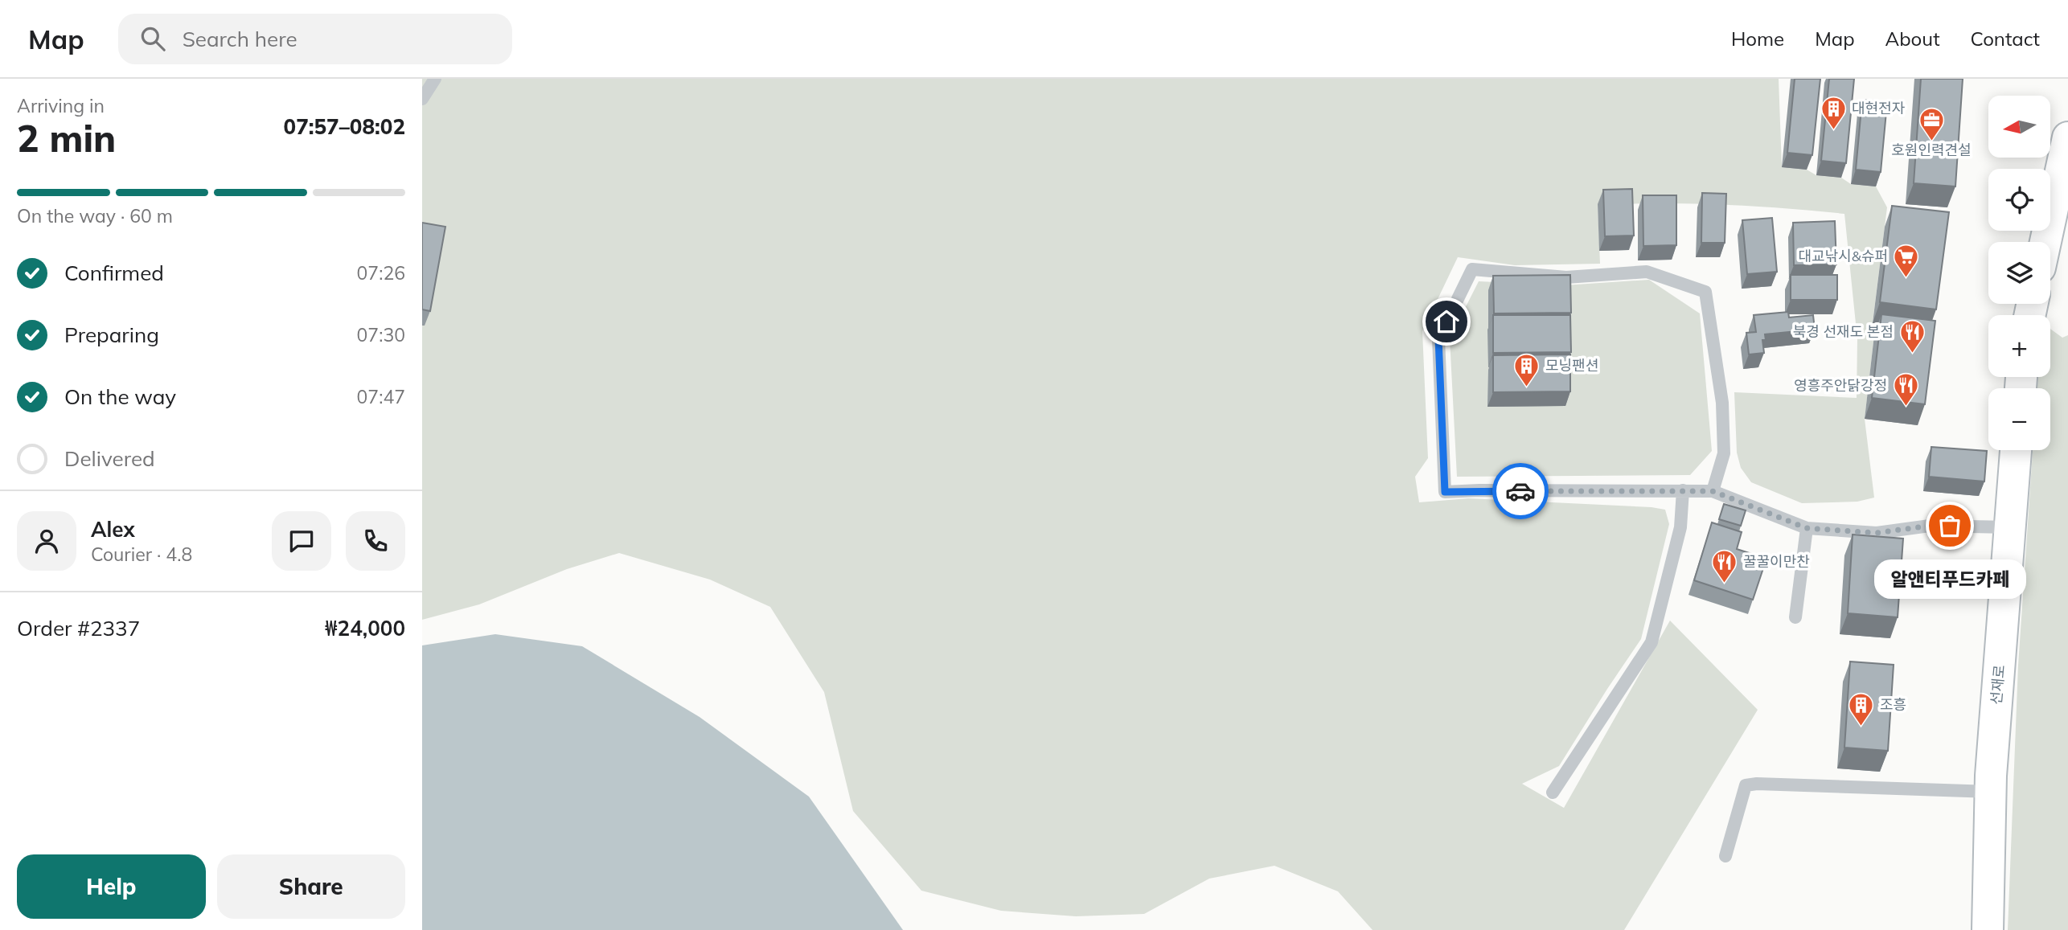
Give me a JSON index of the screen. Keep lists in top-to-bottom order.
{
  "streets": {
    "street": ["선재로"]
  },
  "places": {
    "building": ["대현전자", "모닝팬션", "조흥"],
    "office": ["호원인력견설"],
    "supermarket": ["대교낚시&슈퍼"],
    "restaurant": ["북경 선재도 본점", "영흥주안닭강정", "꿀꿀이만찬"],
    "other": ["알앤티푸드카페"]
  },
  "north": "left",
  "page": {
    "header": "Map",
    "search": "Search here",
    "nav": [
      "Home",
      "Map",
      "About",
      "Contact"
    ],
    "heading": ["2 min", "Arriving in", "07:57–08:02"],
    "panel": [
      "Alex",
      "Courier · 4.8",
      "Order #2337",
      "₩24,000"
    ],
    "map_buttons": ["+", "−"],
    "bar": "On the way · 60 m",
    "list": [
      ["Confirmed", "07:26"],
      ["Preparing", "07:30"],
      ["On the way", "07:47"],
      "Delivered"
    ],
    "bubble": "알앤티푸드카페",
    "buttons": ["Help", "Share"]
  }
}
